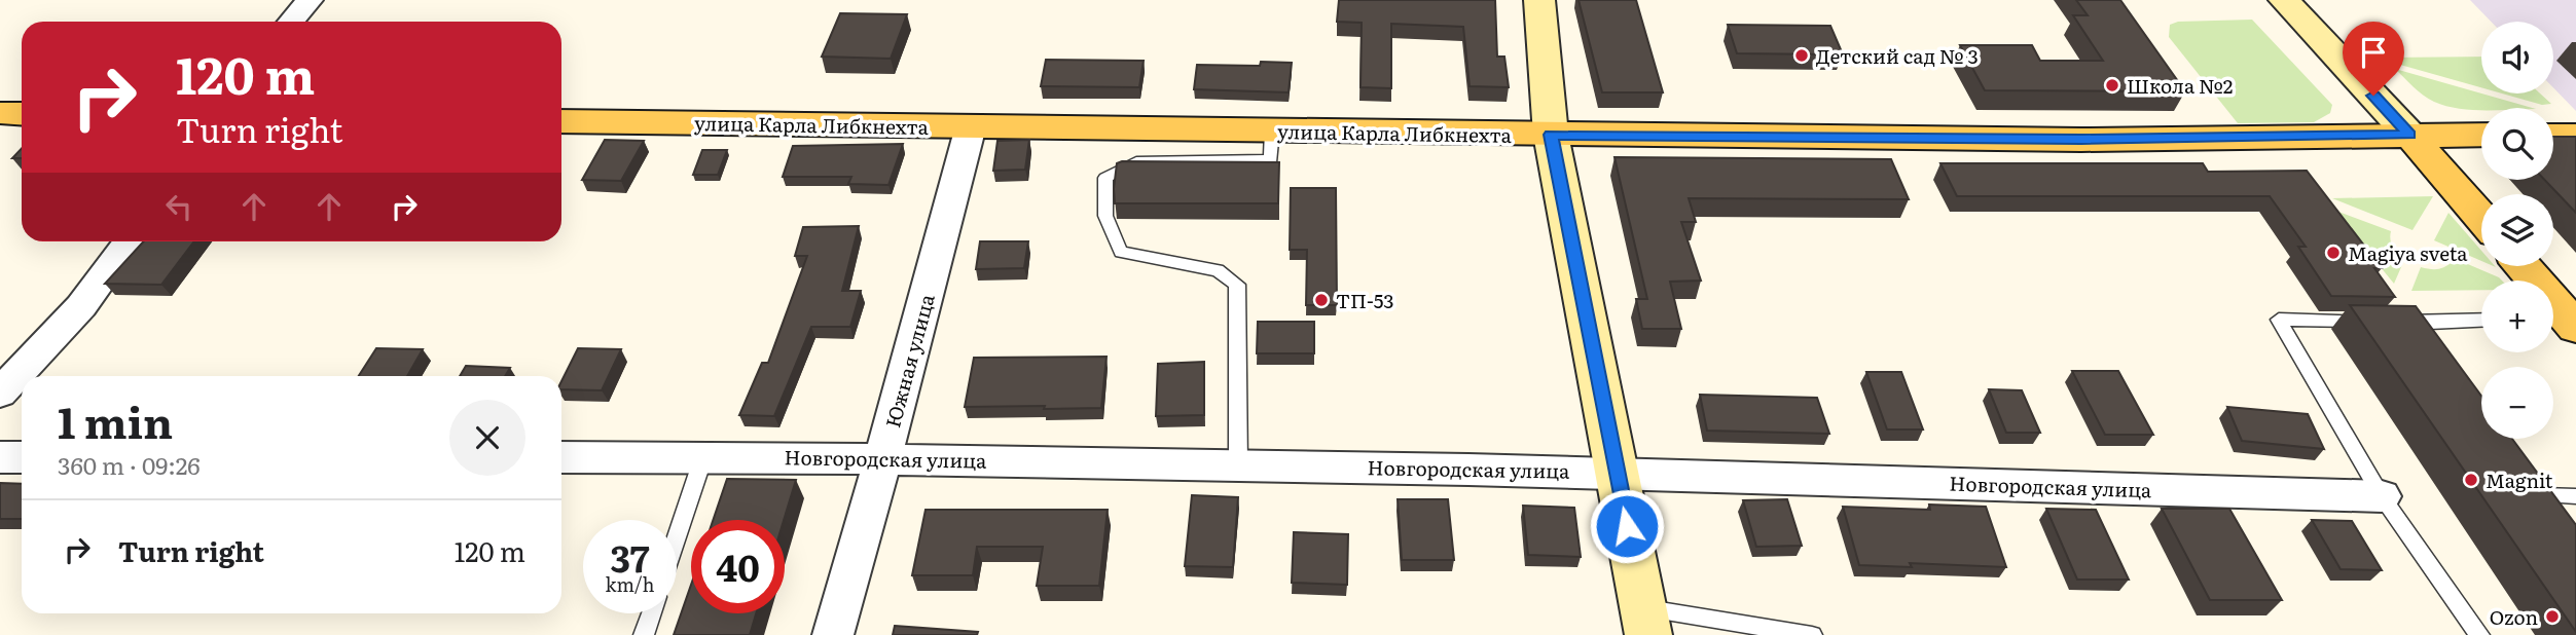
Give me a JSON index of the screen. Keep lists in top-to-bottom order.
{
  "streets": {
    "main road": ["улица Карла Либкнехта"],
    "street": ["Южная улица", "Новгородская улица"]
  },
  "crossings": [
    ["улица Карла Либкнехта", "Южная улица"],
    ["Южная улица", "Новгородская улица"]
  ],
  "places": [
    "Детский сад № 3",
    "Школа №2",
    "Magiya sveta",
    "ТП-53",
    "Magnit",
    "Ozon"
  ],
  "page": {
    "map_buttons": ["+", "−"],
    "turn": ["120 m", "Turn right"],
    "heading": ["1 min", "360 m · 09:26"],
    "list": [
      {
        "name": "Turn right",
        "value": "120 m"
      }
    ],
    "speed": "37 km/h",
    "limit": "40"
  }
}
